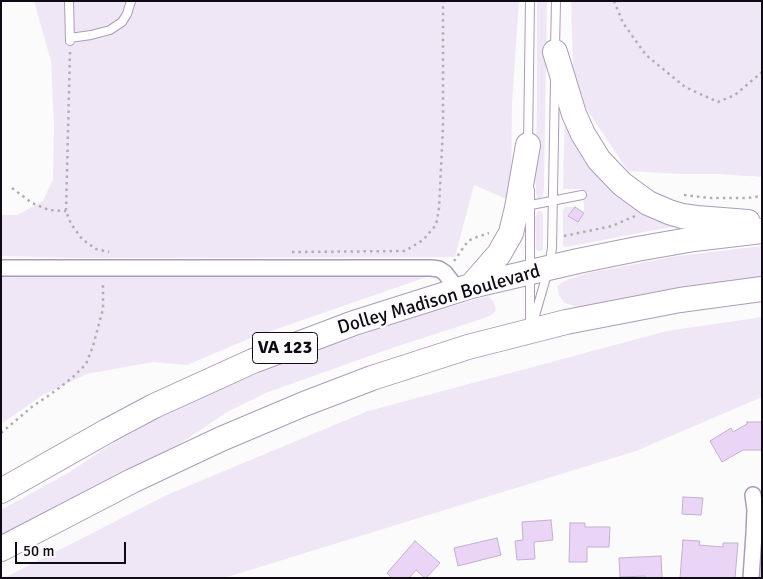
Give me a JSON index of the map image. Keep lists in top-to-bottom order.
{
  "streets": {
    "main road": ["Dolley Madison Boulevard", "VA 123"]
  },
  "scale_bar": "50 m"
}
